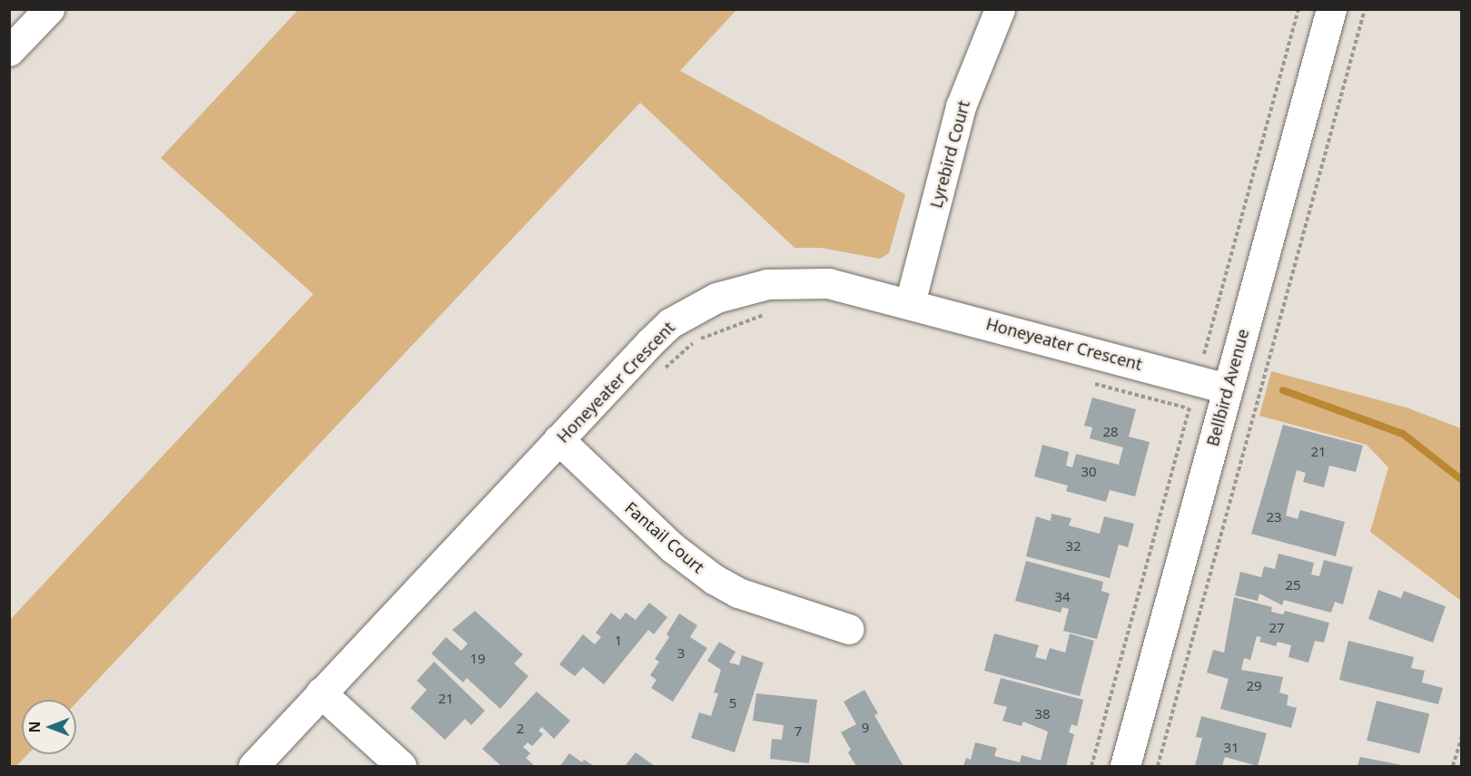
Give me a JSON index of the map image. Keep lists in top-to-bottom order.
{
  "streets": {
    "street": [
      "Lyrebird Court",
      "Honeyeater Crescent",
      "Bellbird Avenue",
      "Fantail Court"
    ]
  },
  "crossings": [
    ["Lyrebird Court", "Honeyeater Crescent"],
    ["Honeyeater Crescent", "Bellbird Avenue"],
    ["Honeyeater Crescent", "Fantail Court"]
  ],
  "house_numbers": [
    "28",
    "21",
    "30",
    "23",
    "32",
    "25",
    "34",
    "27",
    "1",
    "3",
    "19",
    "29",
    "21",
    "5",
    "38",
    "9",
    "2",
    "7",
    "31"
  ],
  "north": "left"
}
